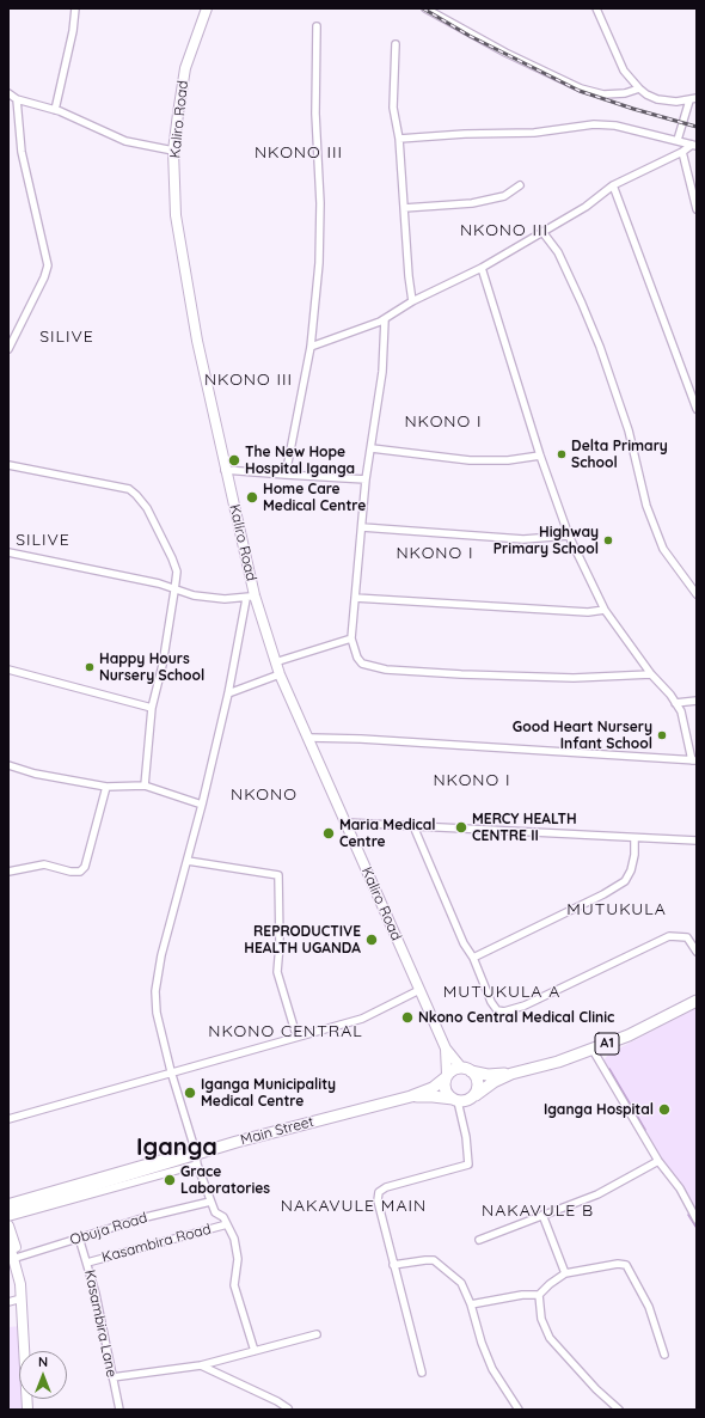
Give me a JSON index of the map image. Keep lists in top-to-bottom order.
{
  "streets": {
    "main road": ["Kaliro Road", "A1", "Main Street"],
    "street": ["Obuja Road", "Kasambira Road", "Kasambira Lane"]
  },
  "crossings": [
    ["Kaliro Road", "A1"],
    ["A1", "Main Street"],
    ["Obuja Road", "Kasambira Lane"],
    ["Kasambira Road", "Kasambira Lane"]
  ],
  "districts": [
    "NKONO III",
    "NKONO III",
    "SILIVE",
    "NKONO III",
    "NKONO I",
    "SILIVE",
    "NKONO I",
    "NKONO I",
    "NKONO",
    "MUTUKULA",
    "MUTUKULA A",
    "NKONO CENTRAL",
    "Iganga",
    "NAKAVULE MAIN",
    "NAKAVULE B"
  ],
  "places": [
    "Delta Primary School",
    "The New Hope Hospital Iganga",
    "Home Care Medical Centre",
    "Highway Primary School",
    "Happy Hours Nursery School",
    "Good Heart Nursery Infant School",
    "MERCY HEALTH CENTRE II",
    "Maria Medical Centre",
    "REPRODUCTIVE HEALTH UGANDA",
    "Nkono Central Medical Clinic",
    "Iganga Municipality Medical Centre",
    "Iganga Hospital",
    "Grace Laboratories"
  ],
  "north": "top"
}
